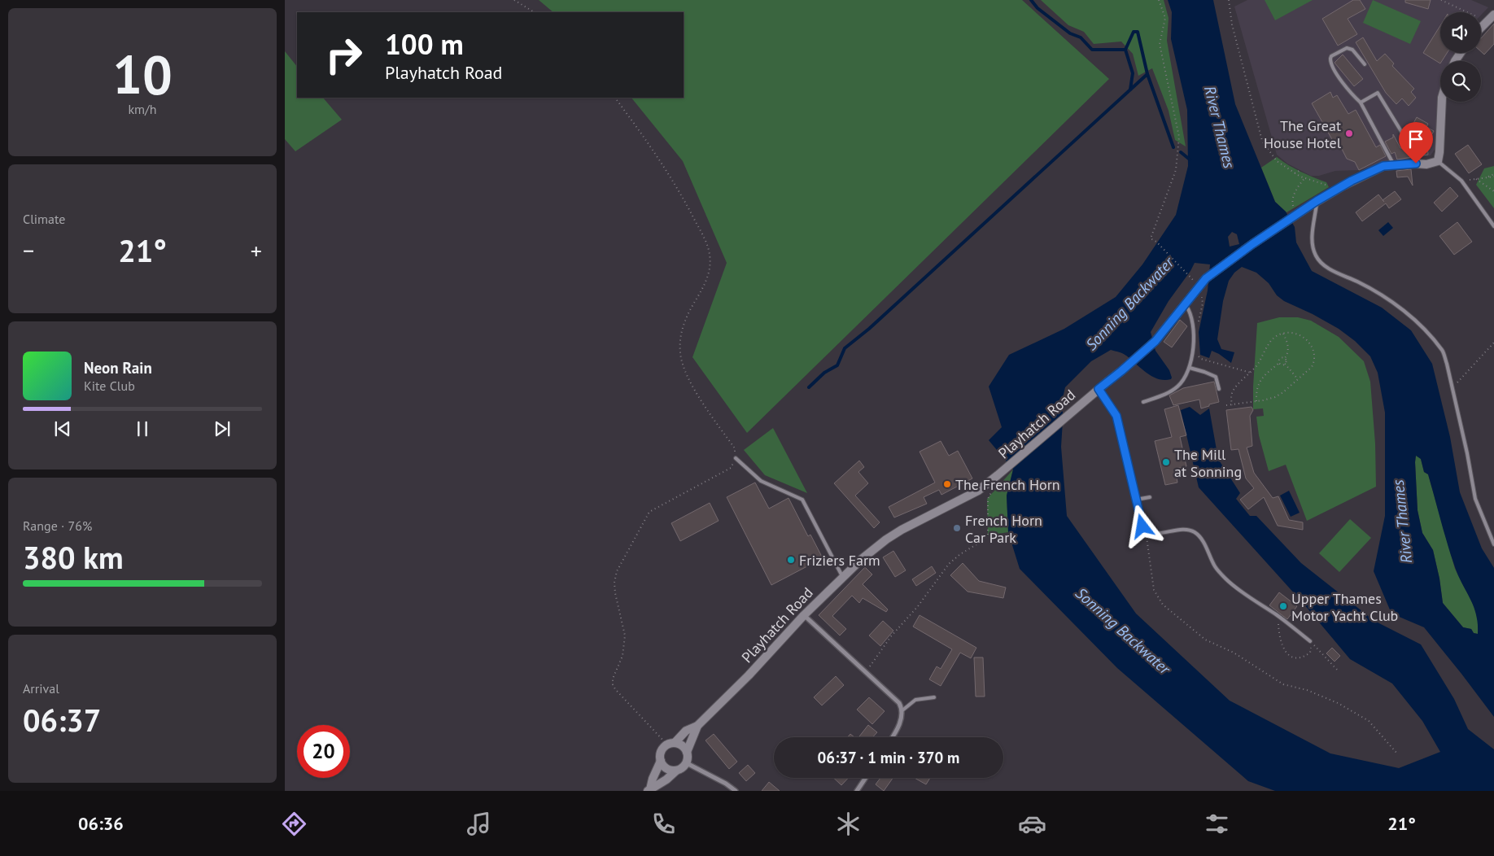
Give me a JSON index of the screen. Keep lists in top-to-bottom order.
{
  "streets": {
    "main road": ["Playhatch Road"]
  },
  "water": ["River Thames", "Sonning Backwater"],
  "places": [
    "The Great House Hotel",
    "The Mill at Sonning",
    "The French Horn",
    "French Horn Car Park",
    "Friziers Farm",
    "Upper Thames Motor Yacht Club"
  ],
  "page": {
    "tile": [
      ["10", "km/h"],
      "Climate",
      ["Range · 76%", "380 km"],
      ["Arrival", "06:37"]
    ],
    "turn": ["100 m", "Playhatch Road"],
    "heat": ["−", "21°", "+"],
    "song": ["Neon Rain", "Kite Club"],
    "limit": "20",
    "trip": "06:37 · 1 min · 370 m",
    "tabs": ["06:36", "21°"]
  }
}
